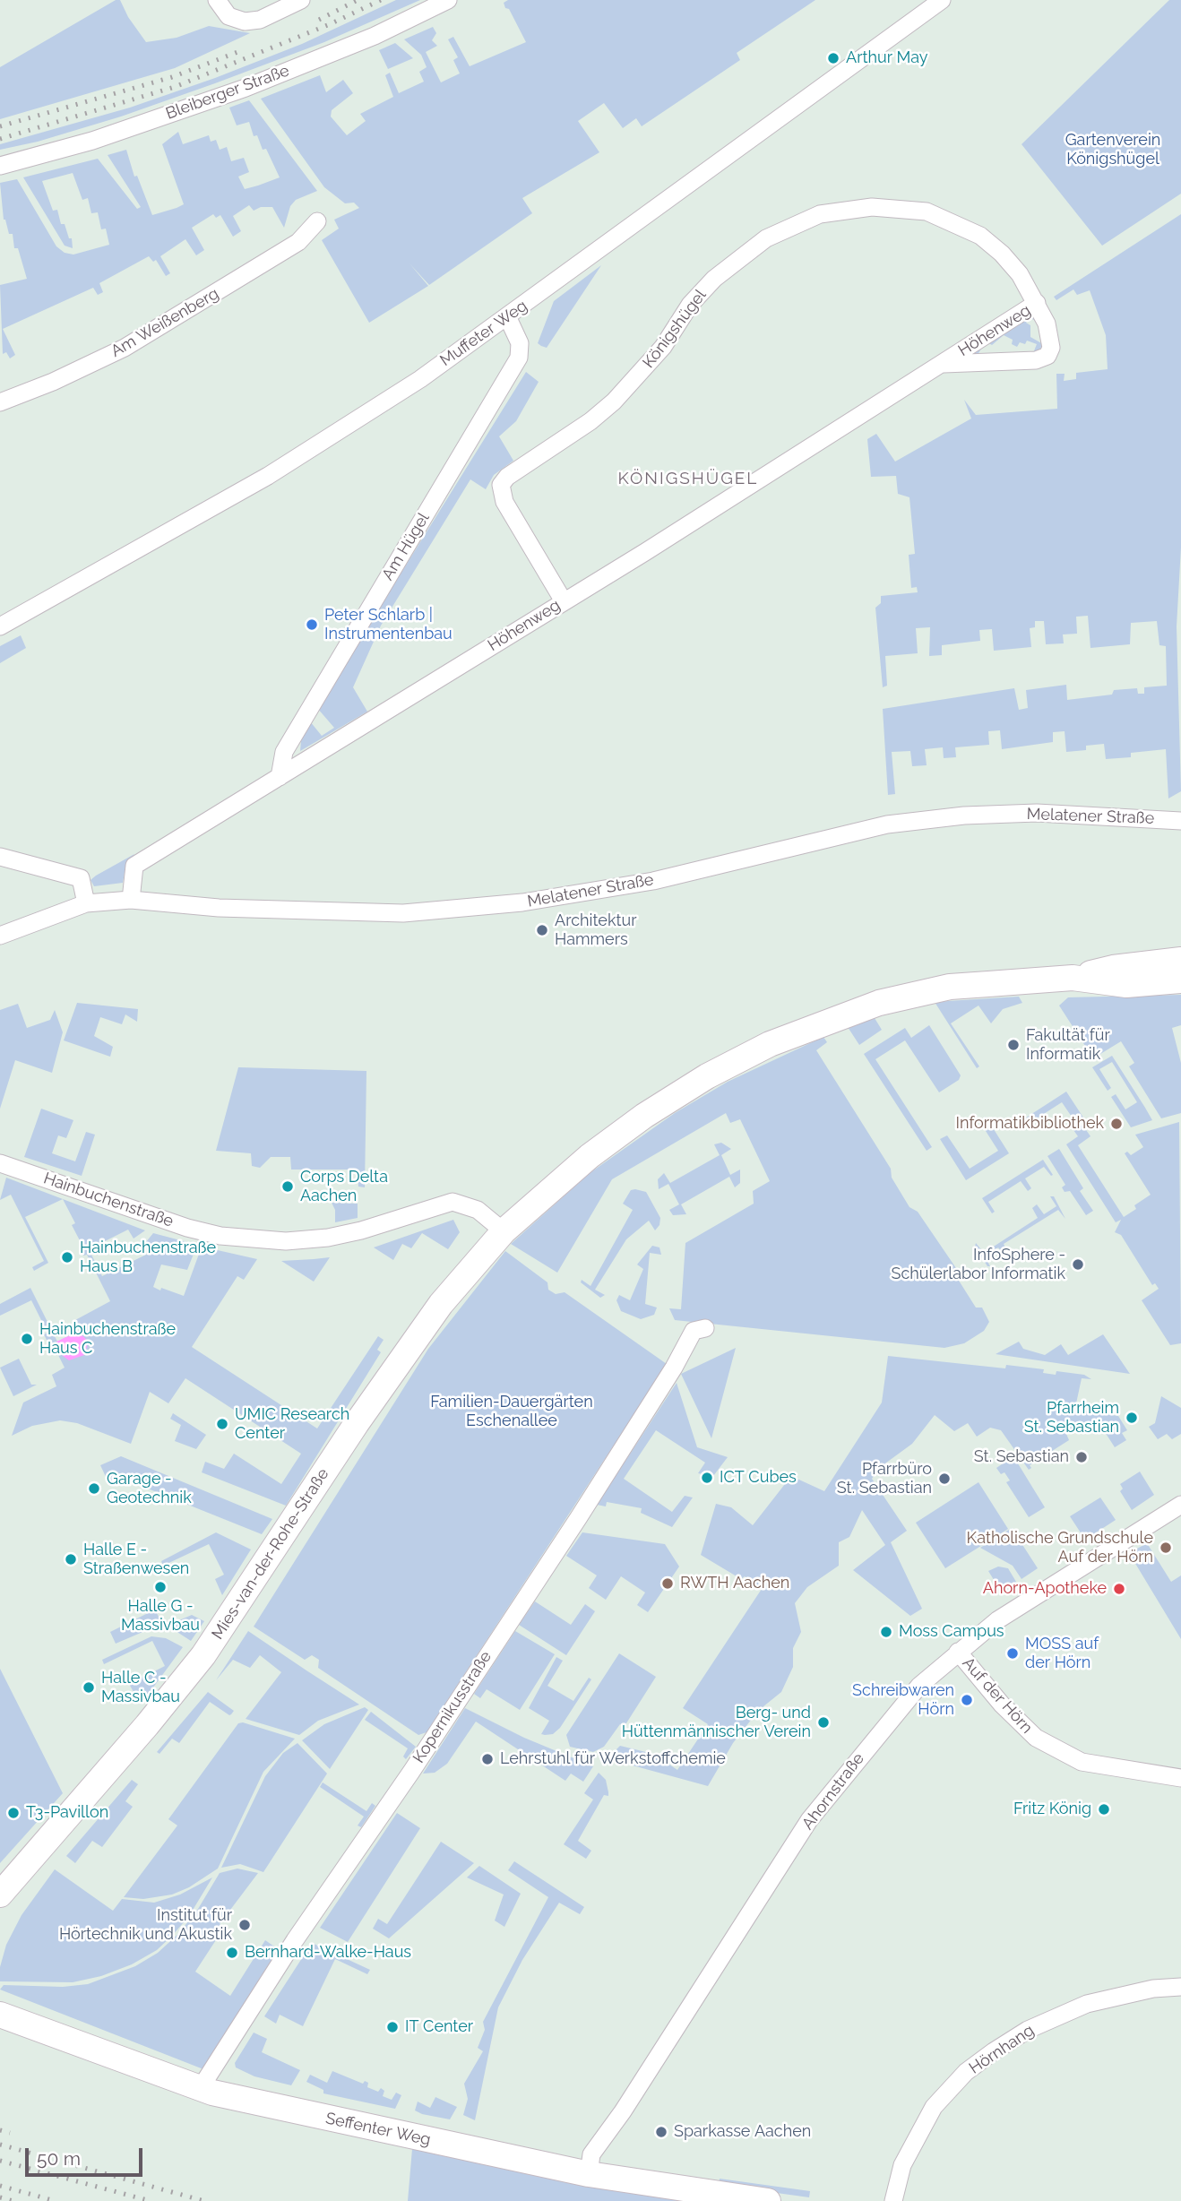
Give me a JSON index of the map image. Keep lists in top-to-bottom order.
{
  "streets": {
    "street": [
      "Bleiberger Straße",
      "Am Weißenberg",
      "Königshügel",
      "Höhenweg",
      "Muffeter Weg",
      "Am Hügel",
      "Melatener Straße",
      "Hainbuchenstraße",
      "Mies-van-der-Rohe-Straße",
      "Auf der Hörn",
      "Kopernikusstraße",
      "Ahornstraße",
      "Hörnhang",
      "Seffenter Weg"
    ]
  },
  "crossings": [
    ["Königshügel", "Höhenweg"],
    ["Höhenweg", "Am Hügel"],
    ["Höhenweg", "Melatener Straße"],
    ["Muffeter Weg", "Am Hügel"],
    ["Hainbuchenstraße", "Mies-van-der-Rohe-Straße"],
    ["Auf der Hörn", "Ahornstraße"],
    ["Kopernikusstraße", "Seffenter Weg"],
    ["Ahornstraße", "Seffenter Weg"]
  ],
  "districts": ["KÖNIGSHÜGEL"],
  "parks": ["Gartenverein Königshügel", "Familien-Dauergärten Eschenallee"],
  "places": [
    "Arthur May",
    "Peter Schlarb | Instrumentenbau",
    "Architektur Hammers",
    "Fakultät für Informatik",
    "Informatikbibliothek",
    "Corps Delta Aachen",
    "Hainbuchenstraße Haus B",
    "InfoSphere - Schülerlabor Informatik",
    "Hainbuchenstraße Haus C",
    "Pfarrheim St. Sebastian",
    "UMIC Research Center",
    "St. Sebastian",
    "ICT Cubes",
    "Pfarrbüro St. Sebastian",
    "Garage - Geotechnik",
    "Katholische Grundschule Auf der Hörn",
    "Halle E - Straßenwesen",
    "RWTH Aachen",
    "Halle G - Massivbau",
    "Ahorn-Apotheke",
    "Moss Campus",
    "MOSS auf der Hörn",
    "Halle C - Massivbau",
    "Schreibwaren Hörn",
    "Berg- und Hüttenmännischer Verein",
    "Lehrstuhl für Werkstoffchemie",
    "Fritz König",
    "T3-Pavillon",
    "Institut für Hörtechnik und Akustik",
    "Bernhard-Walke-Haus",
    "IT Center",
    "Sparkasse Aachen"
  ],
  "scale_bar": "50 m"
}
